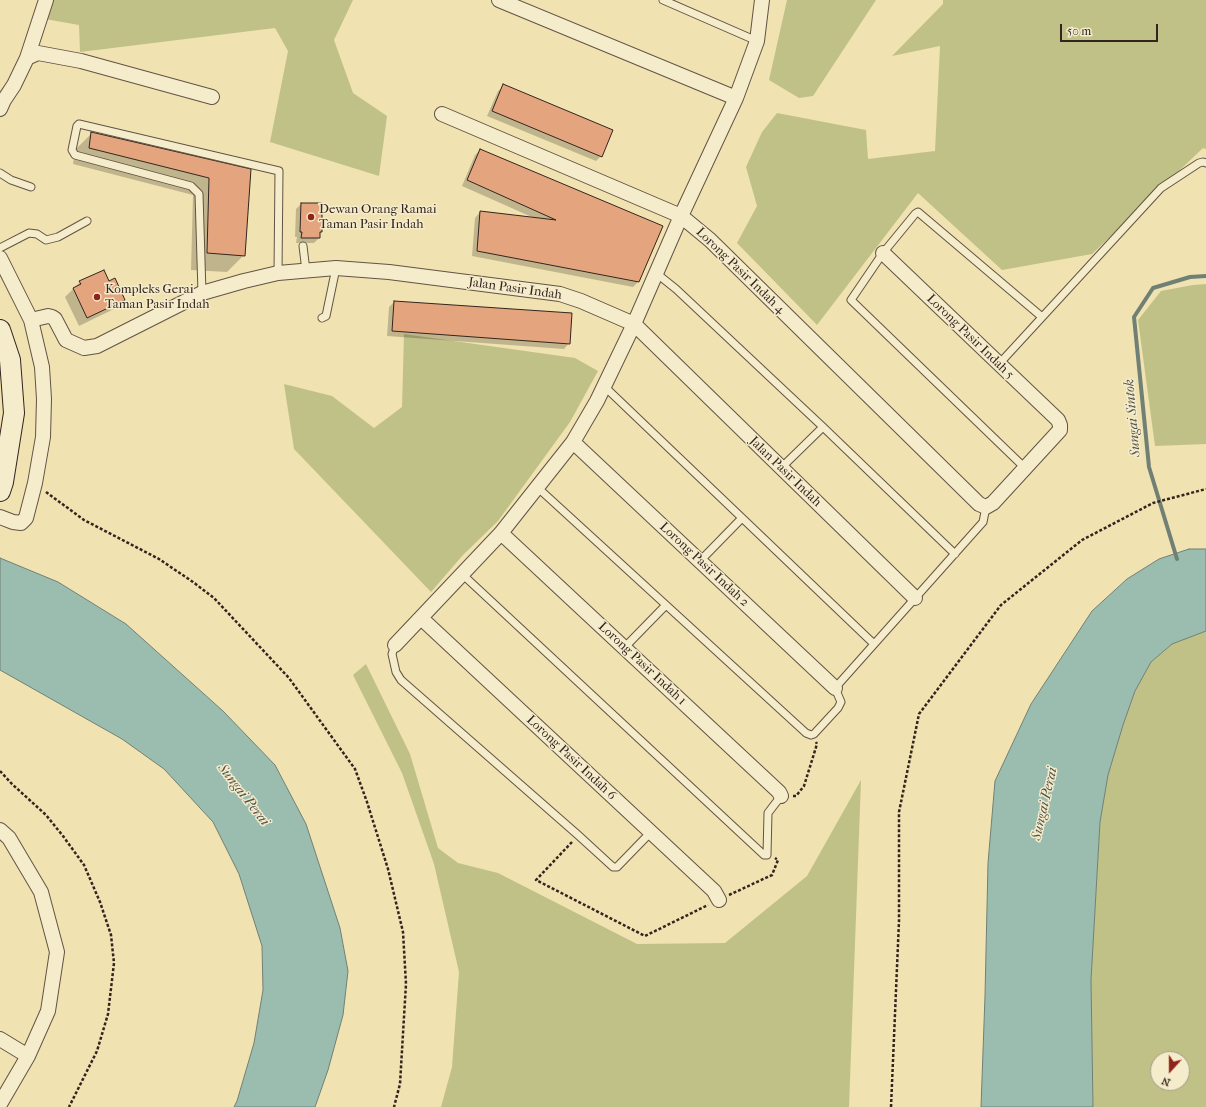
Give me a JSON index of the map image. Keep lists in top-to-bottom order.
{
  "streets": {
    "street": [
      "Lorong Pasir Indah 4",
      "Jalan Pasir Indah",
      "Lorong Pasir Indah 5",
      "Lorong Pasir Indah 2",
      "Lorong Pasir Indah 1",
      "Lorong Pasir Indah 6"
    ]
  },
  "water": ["Sungai Sintok", "Sungai Perai"],
  "places": ["Dewan Orang Ramai Taman Pasir Indah", "Kompleks Gerai Taman Pasir Indah"],
  "scale_bar": "50 m",
  "north": "bottom"
}
